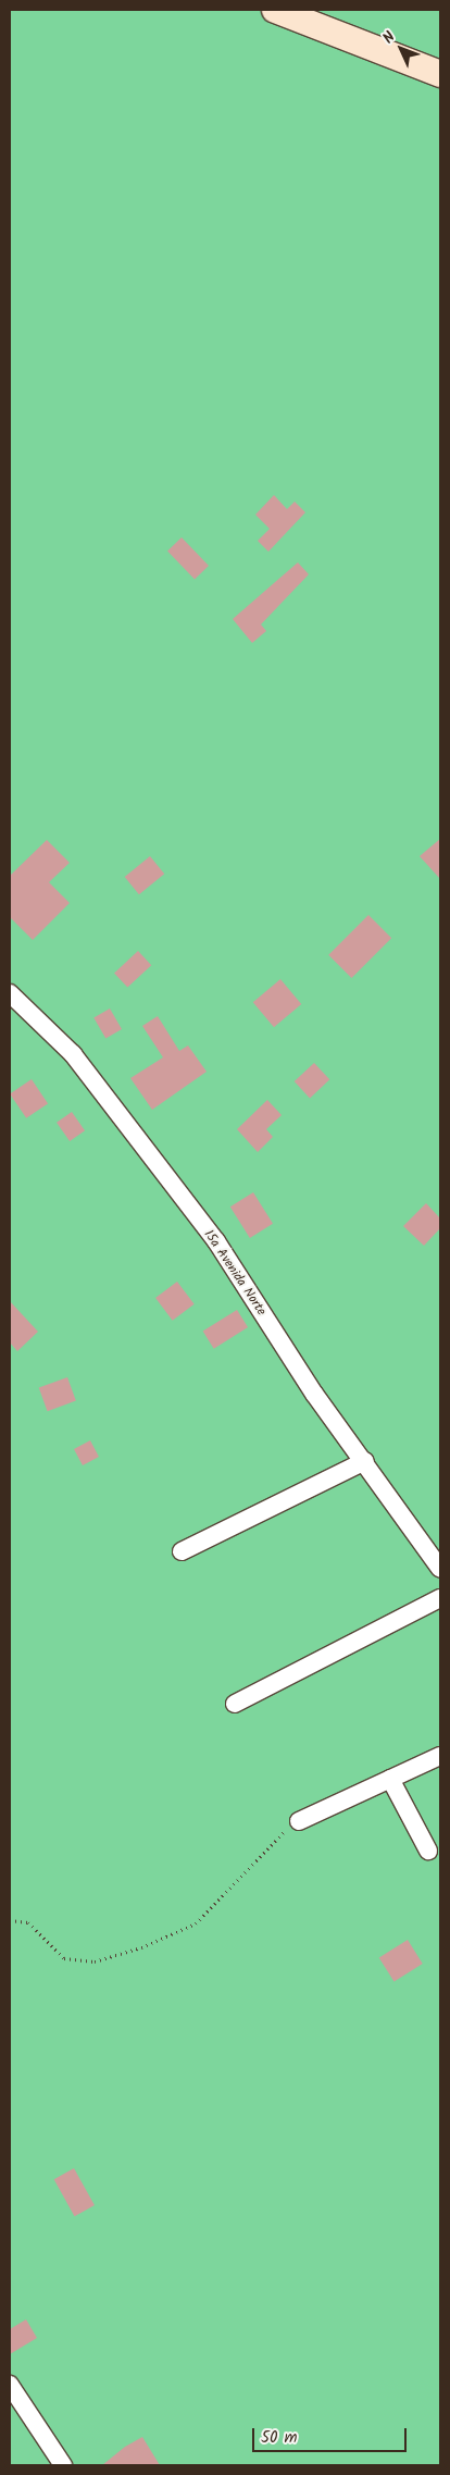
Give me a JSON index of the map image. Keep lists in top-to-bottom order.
{
  "streets": {
    "street": ["15a Avenida Norte"]
  },
  "scale_bar": "50 m",
  "north": "top left"
}
